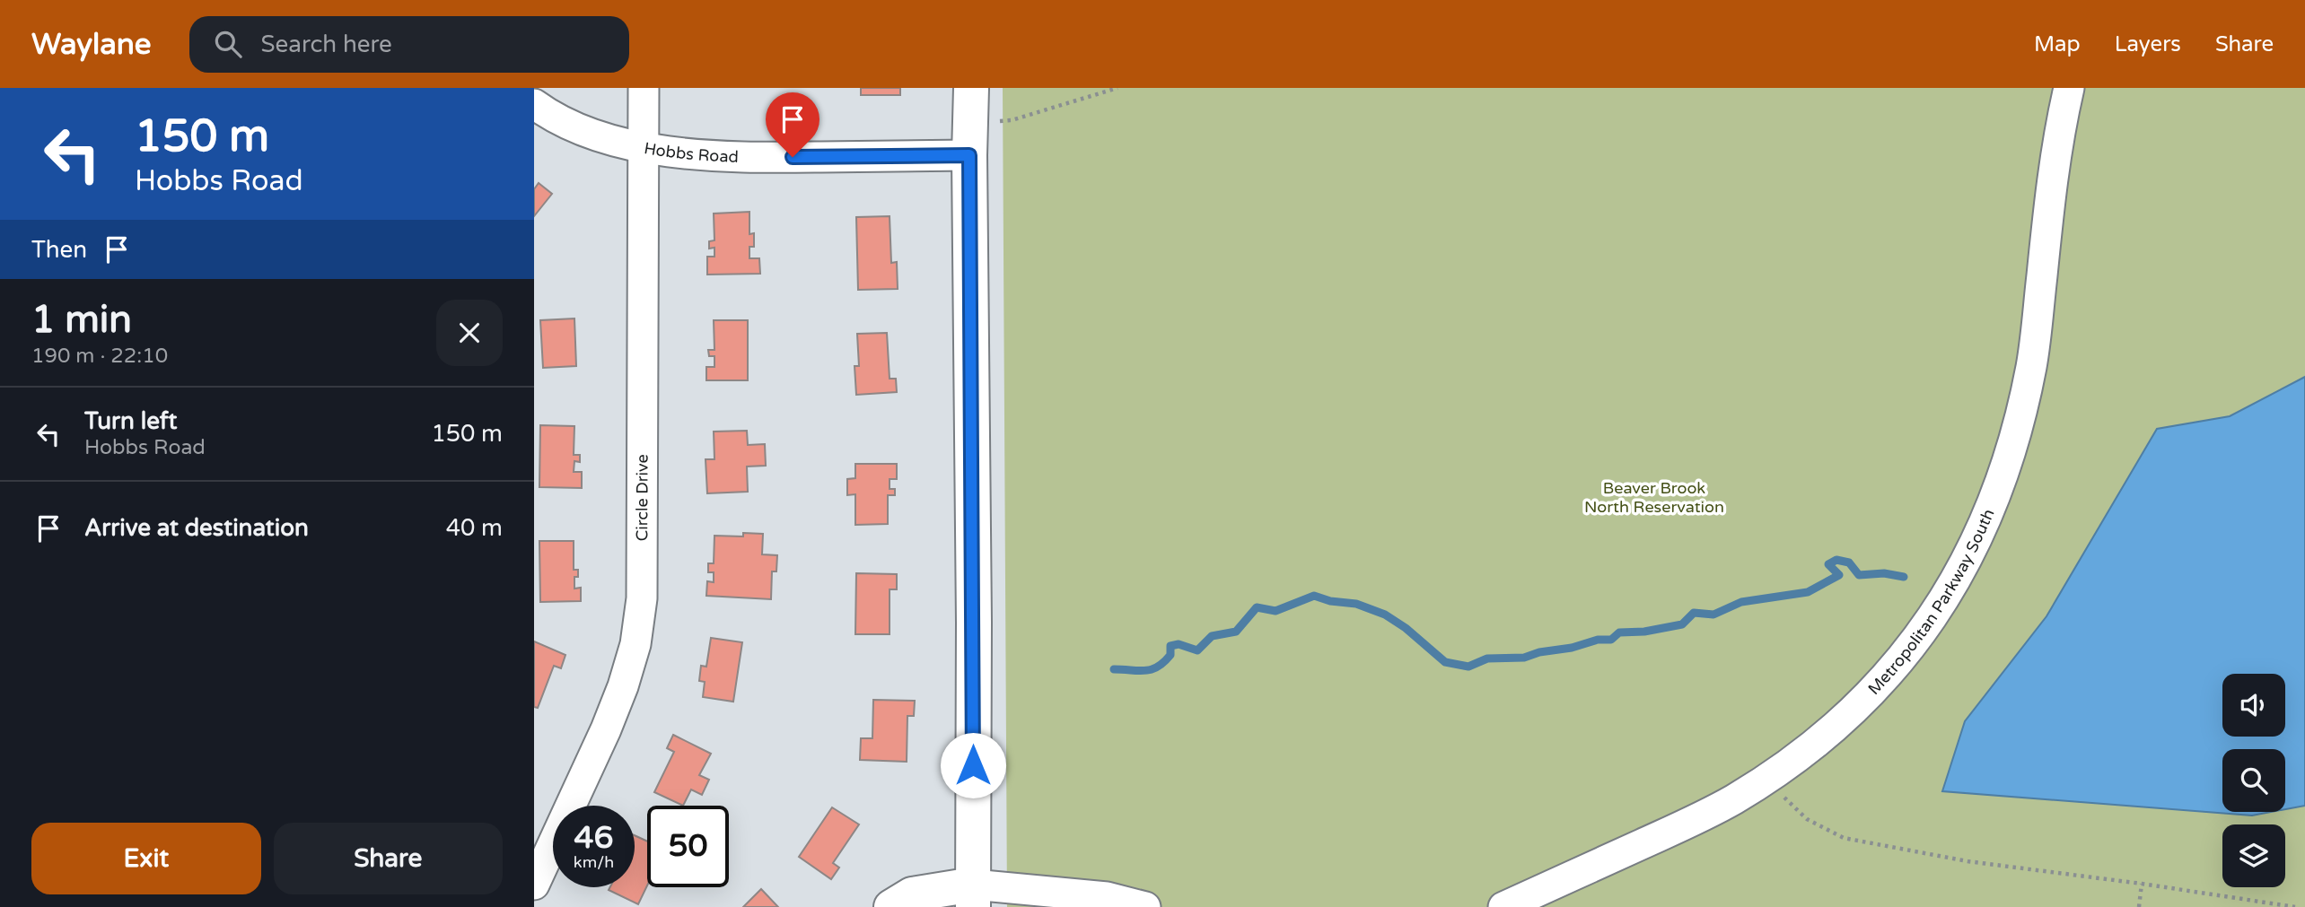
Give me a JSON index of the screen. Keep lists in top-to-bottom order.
{
  "streets": {
    "street": ["Hobbs Road", "Circle Drive", "Metropolitan Parkway South"]
  },
  "crossings": [
    ["Hobbs Road", "Circle Drive"]
  ],
  "parks": ["Beaver Brook North Reservation"],
  "page": {
    "header": "Waylane",
    "search": "Search here",
    "nav": ["Map", "Layers", "Share"],
    "turn": ["150 m", "Hobbs Road"],
    "then": "Then",
    "heading": ["1 min", "190 m · 22:10"],
    "list": [
      {
        "name": "Turn left",
        "note": "Hobbs Road",
        "value": "150 m"
      },
      {
        "name": "Arrive at destination",
        "value": "40 m"
      }
    ],
    "speed": "46 km/h",
    "limit": "50",
    "buttons": ["Exit", "Share"]
  }
}
